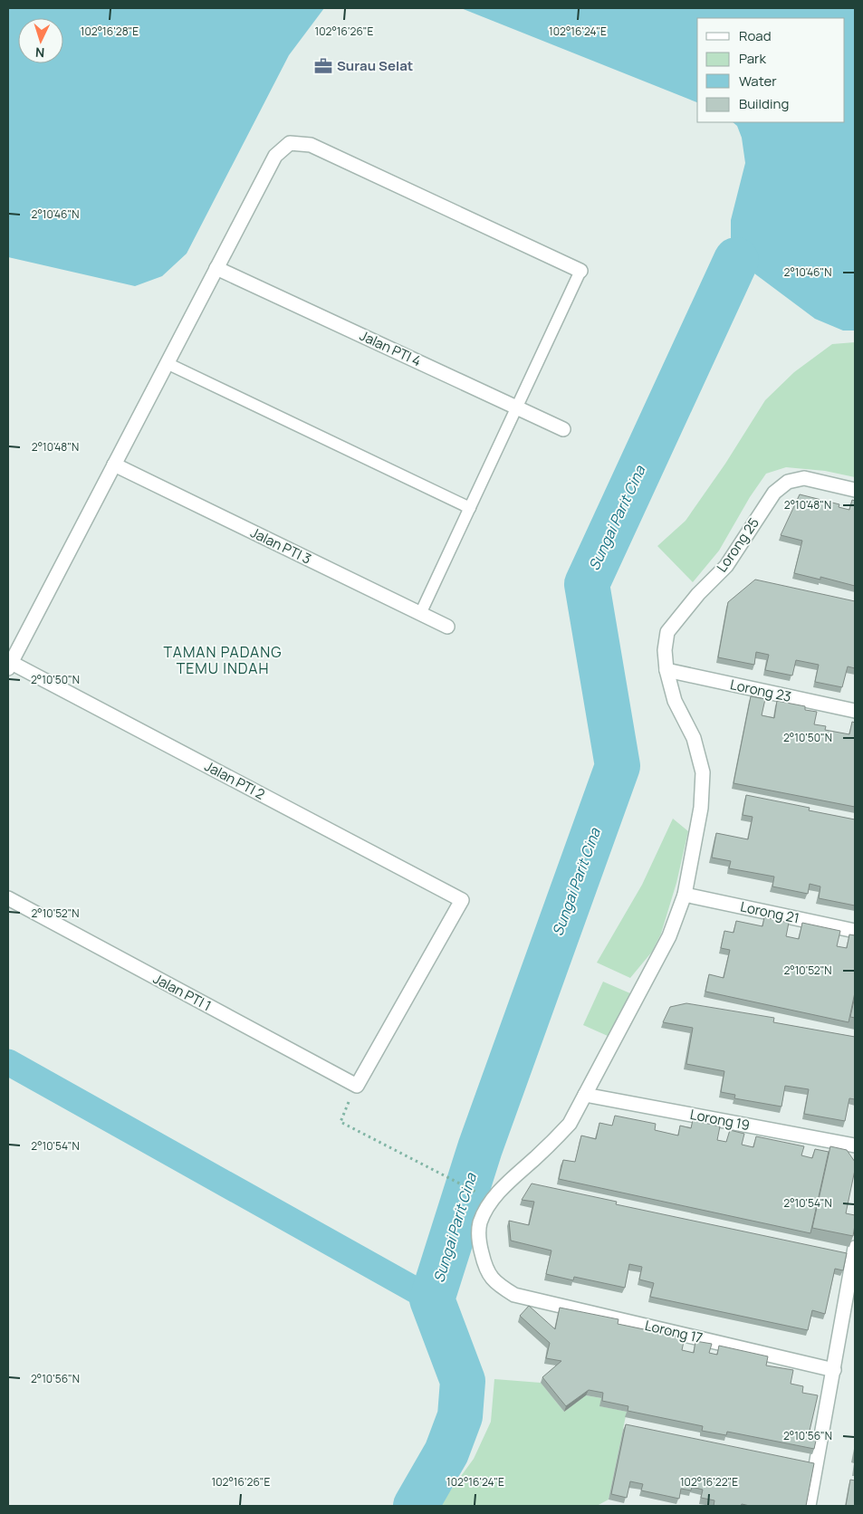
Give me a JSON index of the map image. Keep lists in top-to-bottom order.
{
  "streets": {
    "street": [
      "Jalan PTI 4",
      "Lorong 25",
      "Jalan PTI 3",
      "Lorong 23",
      "Jalan PTI 2",
      "Lorong 21",
      "Jalan PTI 1",
      "Lorong 19",
      "Lorong 17"
    ]
  },
  "crossings": [
    ["Lorong 25", "Lorong 23"],
    ["Lorong 25", "Lorong 21"],
    ["Lorong 25", "Lorong 19"],
    ["Lorong 25", "Lorong 17"],
    ["Jalan PTI 2", "Jalan PTI 1"]
  ],
  "districts": ["TAMAN PADANG TEMU INDAH"],
  "water": ["Sungai Parit Cina"],
  "places": {
    "office": ["Surau Selat"]
  },
  "legend": [
    "Road",
    "Park",
    "Water",
    "Building"
  ],
  "north": "bottom",
  "coordinates": [
    "102°16'28\"E",
    "102°16'26\"E",
    "102°16'24\"E",
    "2°10'46\"N",
    "2°10'48\"N",
    "2°10'50\"N",
    "2°10'52\"N",
    "2°10'54\"N",
    "2°10'56\"N",
    "102°16'22\"E"
  ]
}
